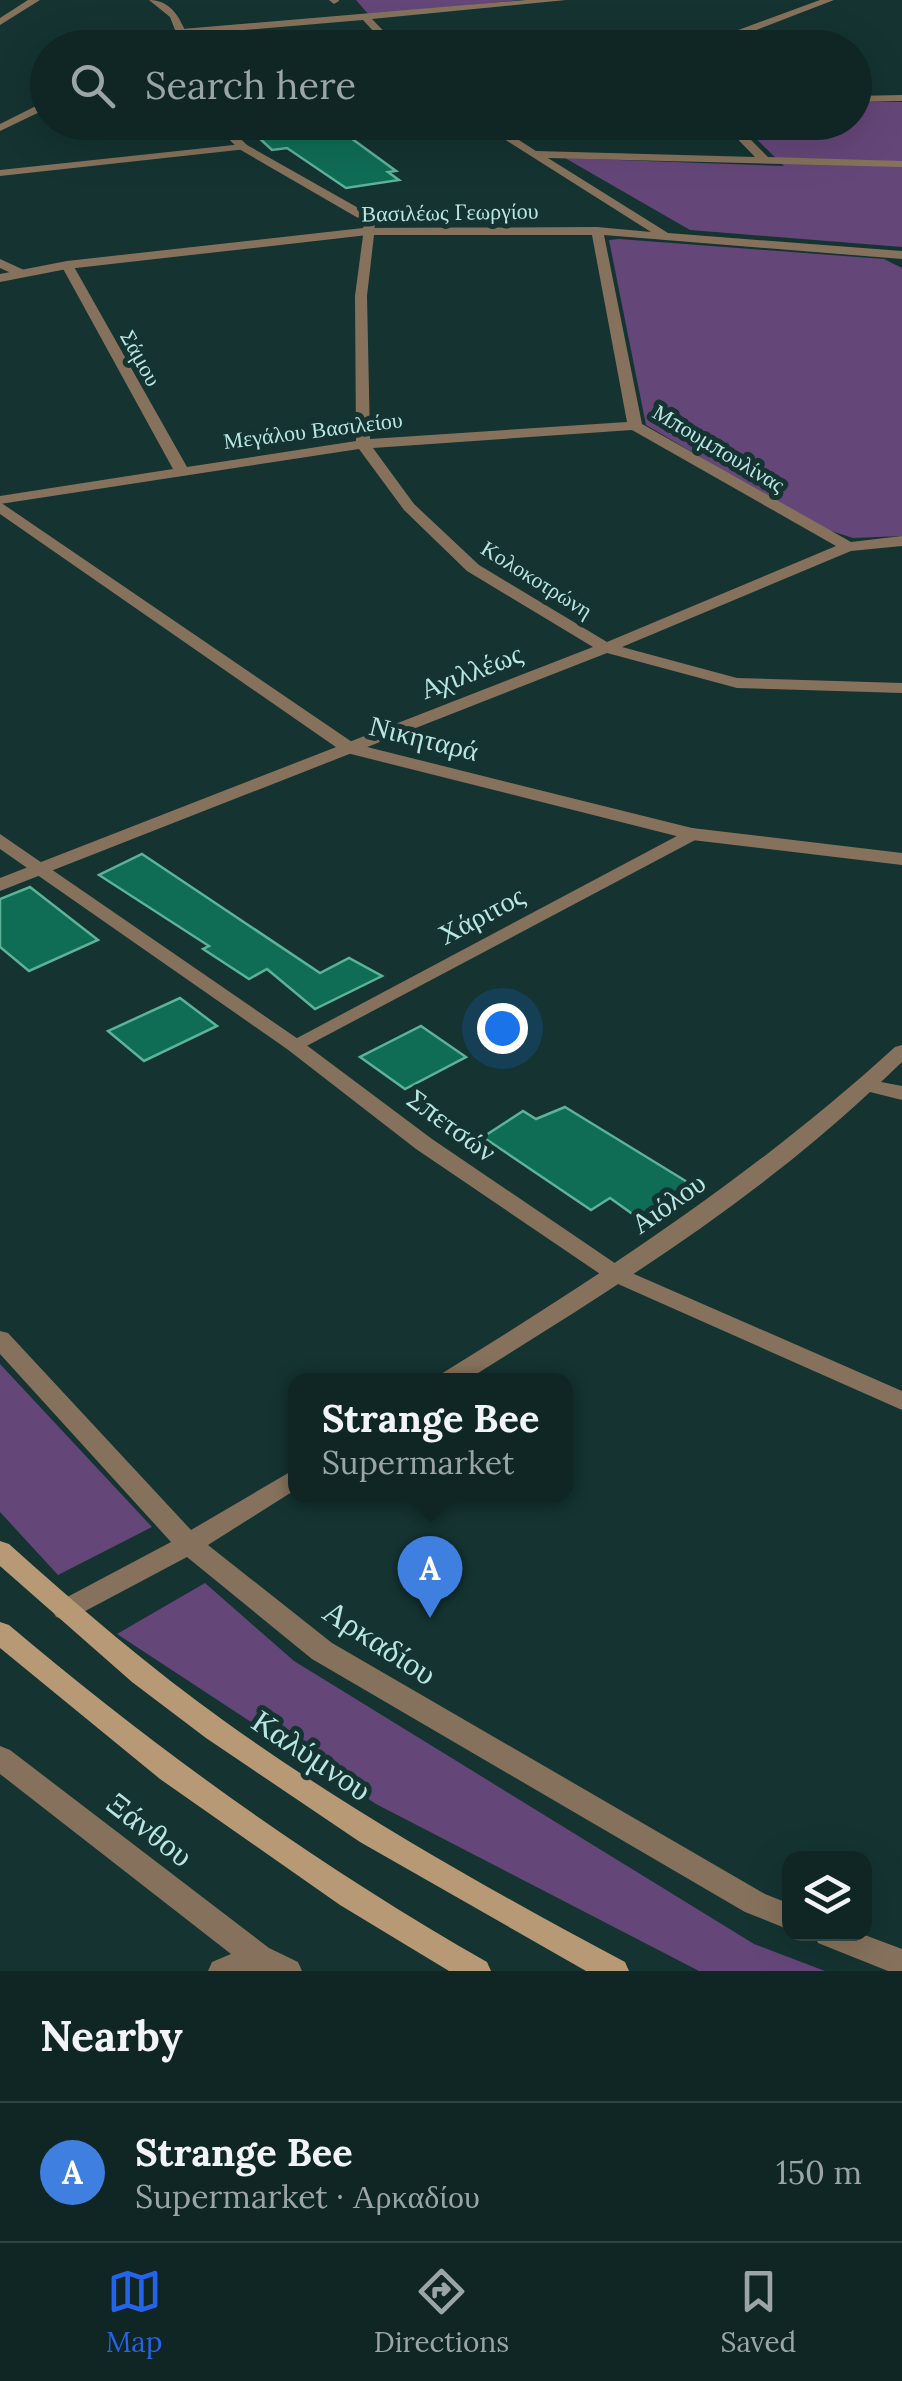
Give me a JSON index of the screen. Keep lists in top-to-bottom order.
{
  "streets": {
    "main road": ["Καλύμνου"],
    "street": [
      "Βασιλέως Γεωργίου",
      "Σάμου",
      "Μεγάλου Βασιλείου",
      "Μπουμπουλίνας",
      "Κολοκοτρώνη",
      "Αχιλλέως",
      "Νικηταρά",
      "Χάριτος",
      "Σπετσών",
      "Αιόλου",
      "Αρκαδίου",
      "Ξάνθου"
    ]
  },
  "crossings": [
    ["Βασιλέως Γεωργίου", "Σάμου"],
    ["Βασιλέως Γεωργίου", "Μπουμπουλίνας"],
    ["Σάμου", "Μεγάλου Βασιλείου"],
    ["Μεγάλου Βασιλείου", "Μπουμπουλίνας"],
    ["Μεγάλου Βασιλείου", "Κολοκοτρώνη"],
    ["Μεγάλου Βασιλείου", "Νικηταρά"],
    ["Μπουμπουλίνας", "Αχιλλέως"],
    ["Κολοκοτρώνη", "Αχιλλέως"],
    ["Αχιλλέως", "Νικηταρά"],
    ["Αχιλλέως", "Σπετσών"],
    ["Νικηταρά", "Χάριτος"],
    ["Χάριτος", "Σπετσών"],
    ["Σπετσών", "Αιόλου"]
  ],
  "page": {
    "search": "Search here",
    "popup": ["Strange Bee", "Supermarket"],
    "pins": "A",
    "heading": "Nearby",
    "list": [
      {
        "mark": "A",
        "name": "Strange Bee",
        "note": "Supermarket · Αρκαδίου",
        "value": "150 m"
      }
    ],
    "nav": ["Map", "Directions", "Saved"]
  }
}
